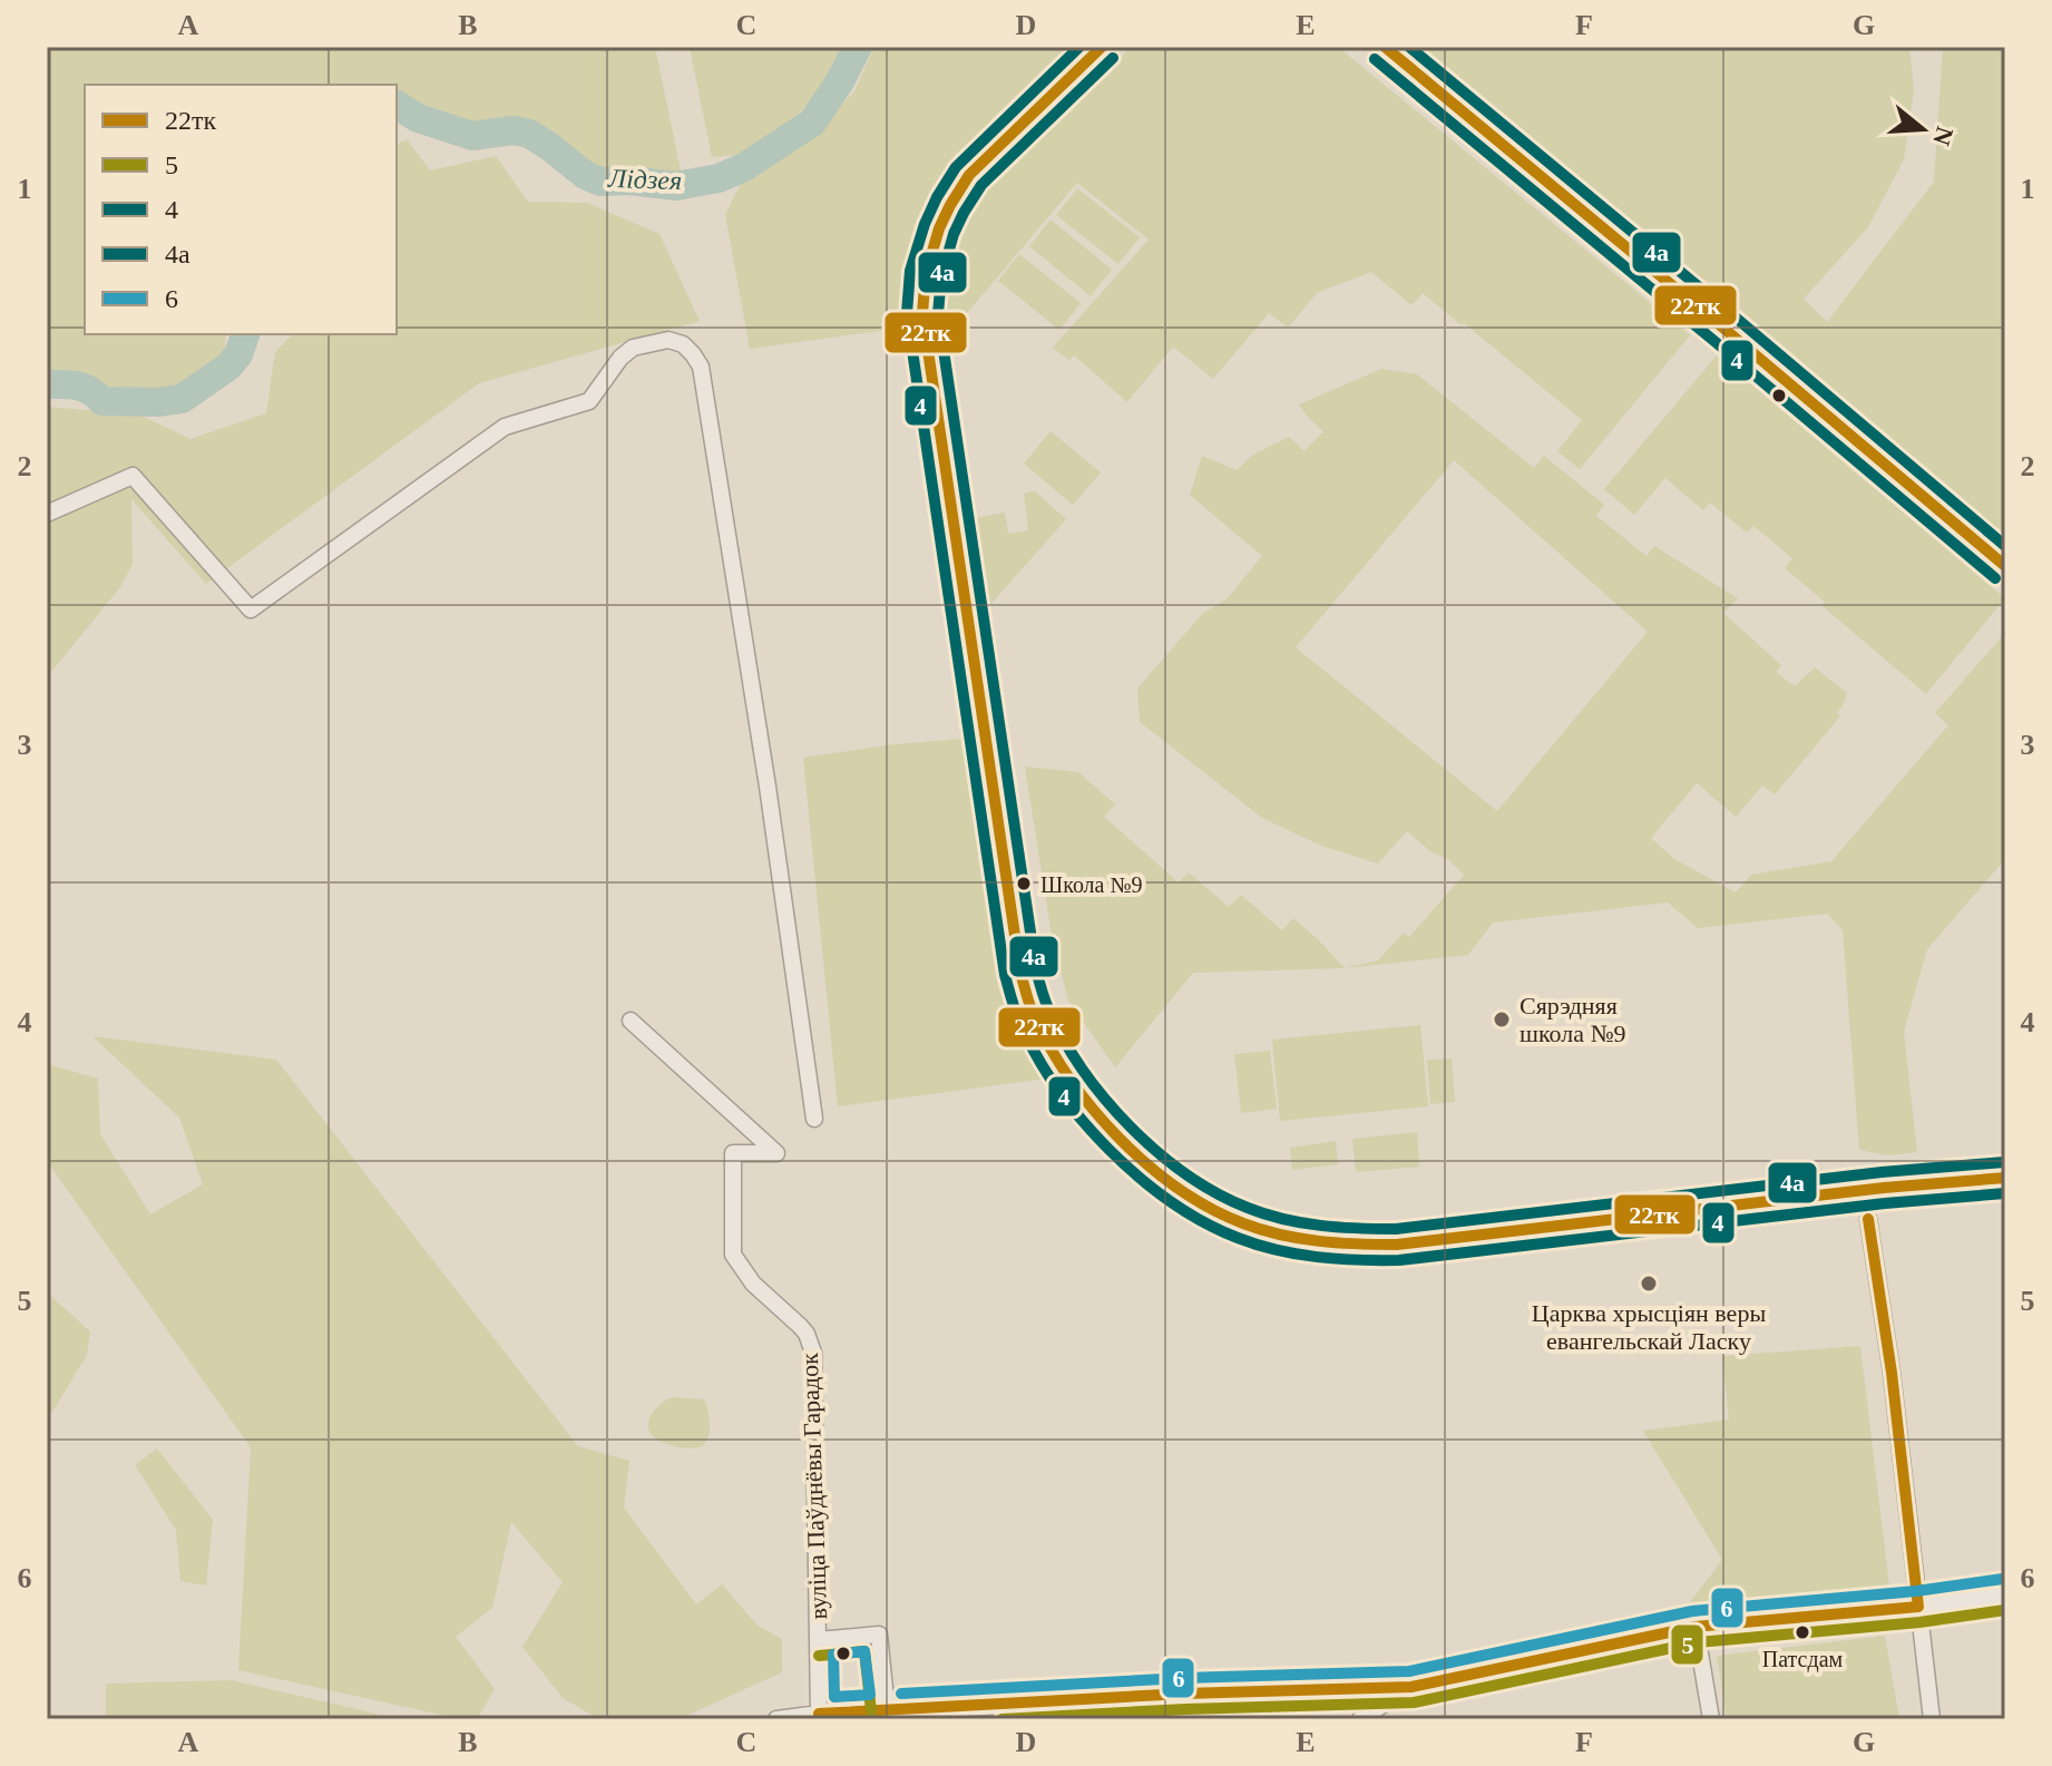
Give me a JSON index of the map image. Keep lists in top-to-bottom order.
{
  "streets": {
    "street": ["вуліца Паўднёвы Гарадок"]
  },
  "water": ["Лідзея"],
  "places": [
    "Школа №9",
    "Сярэдняя школа №9",
    "Царква хрысціян веры евангельскай Ласку",
    "Патсдам"
  ],
  "lines": [
    "transit line 22тк",
    "transit line 4",
    "transit line 4а",
    "transit line 6",
    "transit line 5"
  ],
  "legend": [
    "22тк",
    "5",
    "4",
    "4а",
    "6"
  ],
  "north": "right",
  "grid": {
    "columns": [
      "A",
      "B",
      "C",
      "D",
      "E",
      "F",
      "G"
    ],
    "rows": [
      "1",
      "2",
      "3",
      "4",
      "5",
      "6"
    ]
  }
}
